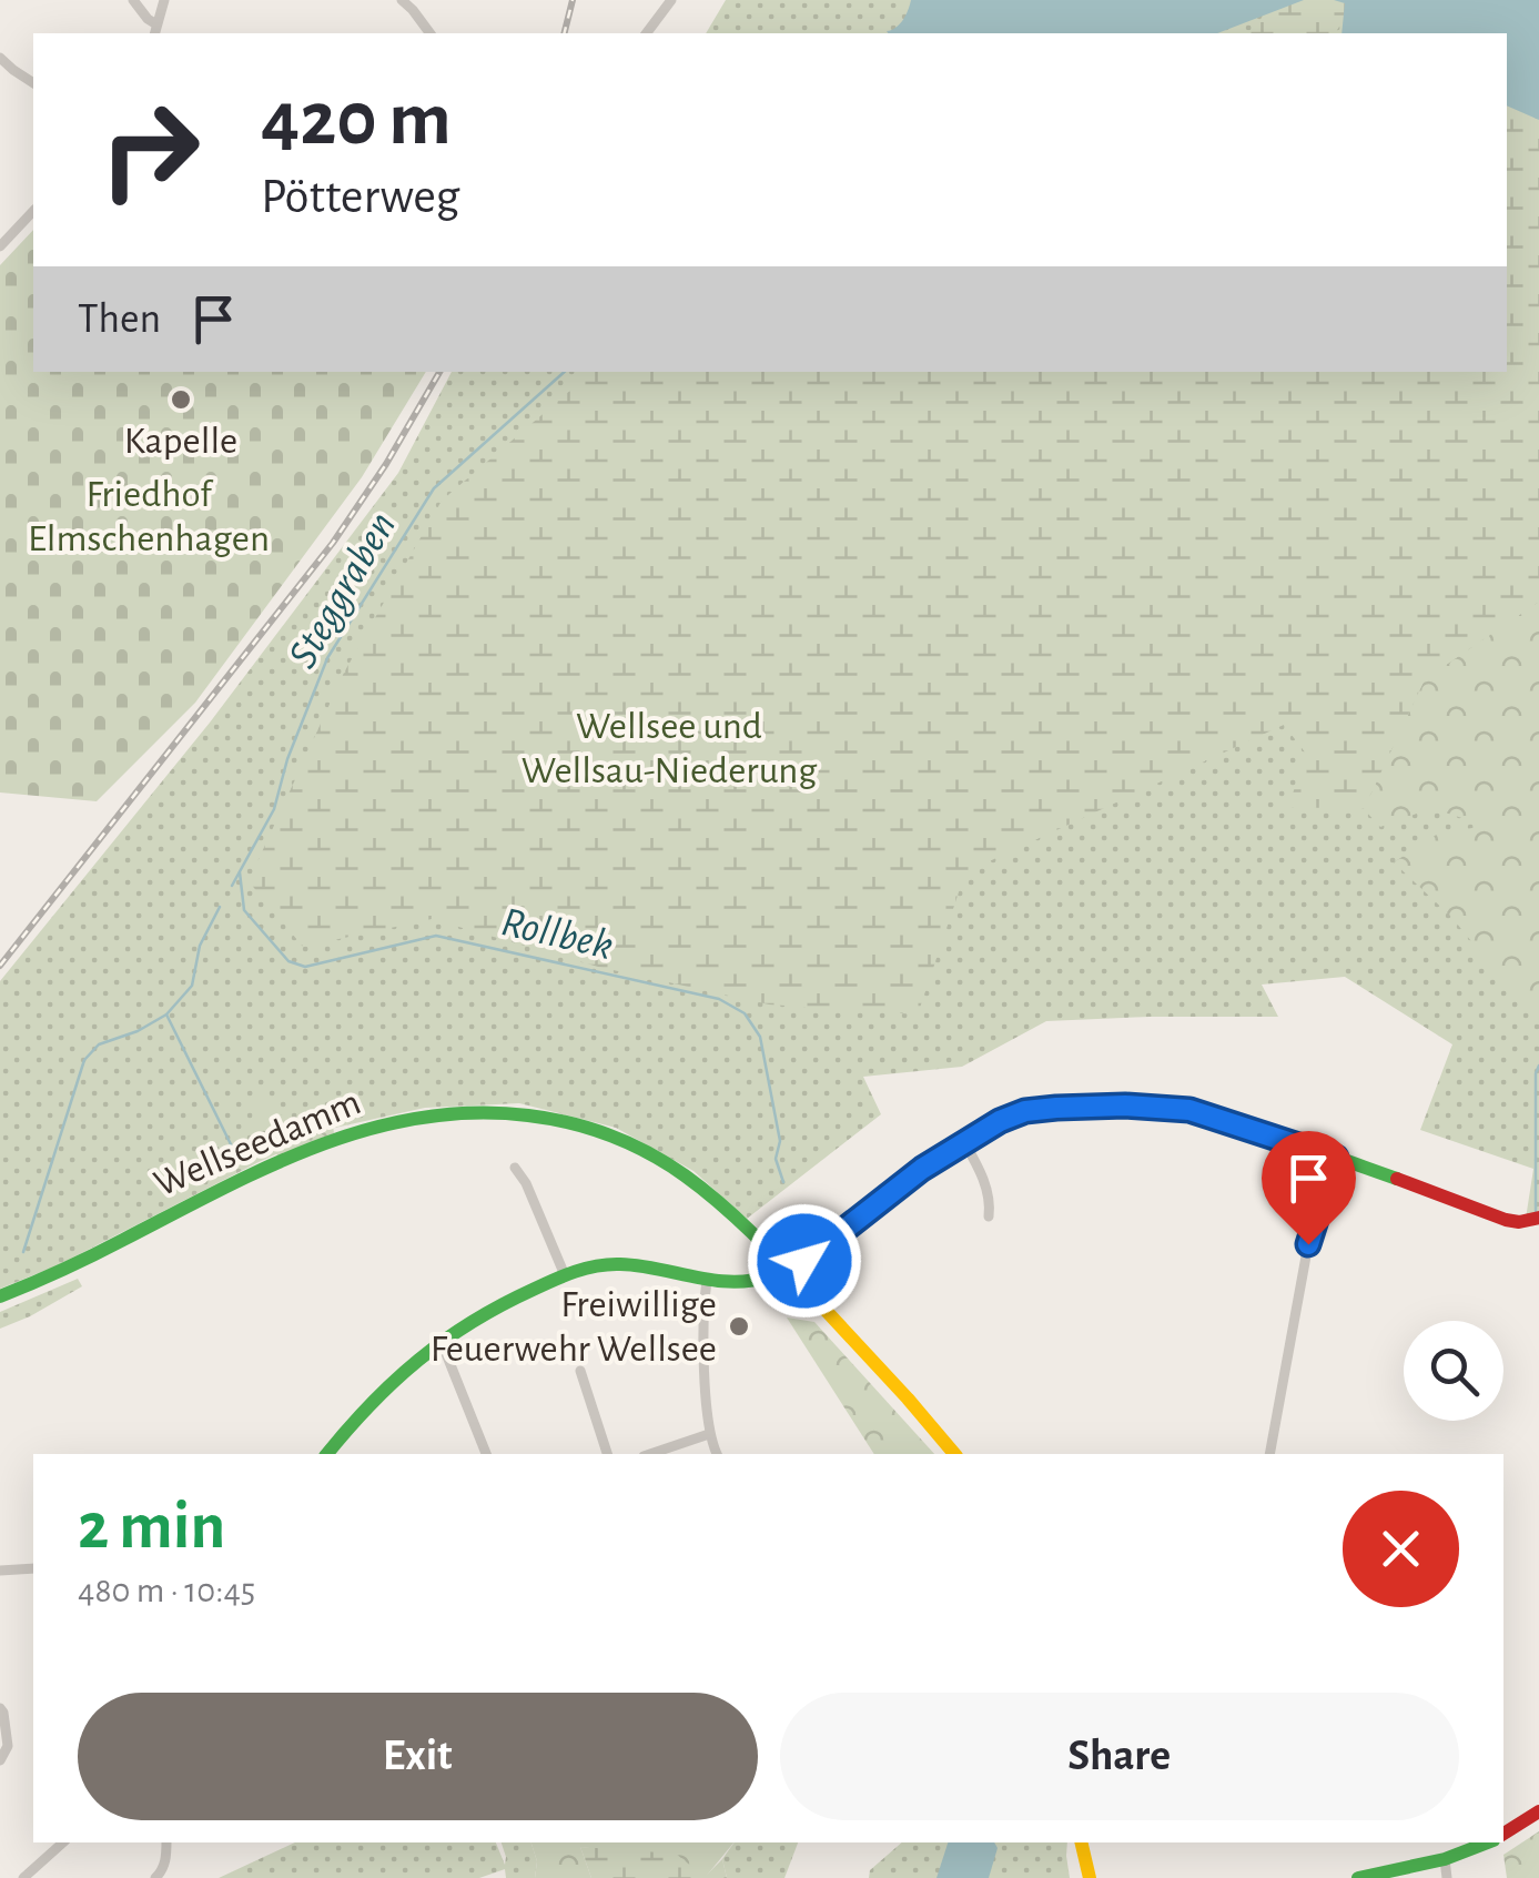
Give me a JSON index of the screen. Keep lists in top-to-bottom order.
{
  "streets": {
    "street": ["Wellseedamm"]
  },
  "water": ["Steggraben", "Rollbek"],
  "parks": ["Friedhof Elmschenhagen", "Wellsee und Wellsau-Niederung"],
  "places": ["Kapelle", "Freiwillige Feuerwehr Wellsee"],
  "page": {
    "turn": ["420 m", "Pötterweg"],
    "then": "Then",
    "heading": ["2 min", "480 m · 10:45"],
    "buttons": ["Exit", "Share"]
  }
}
